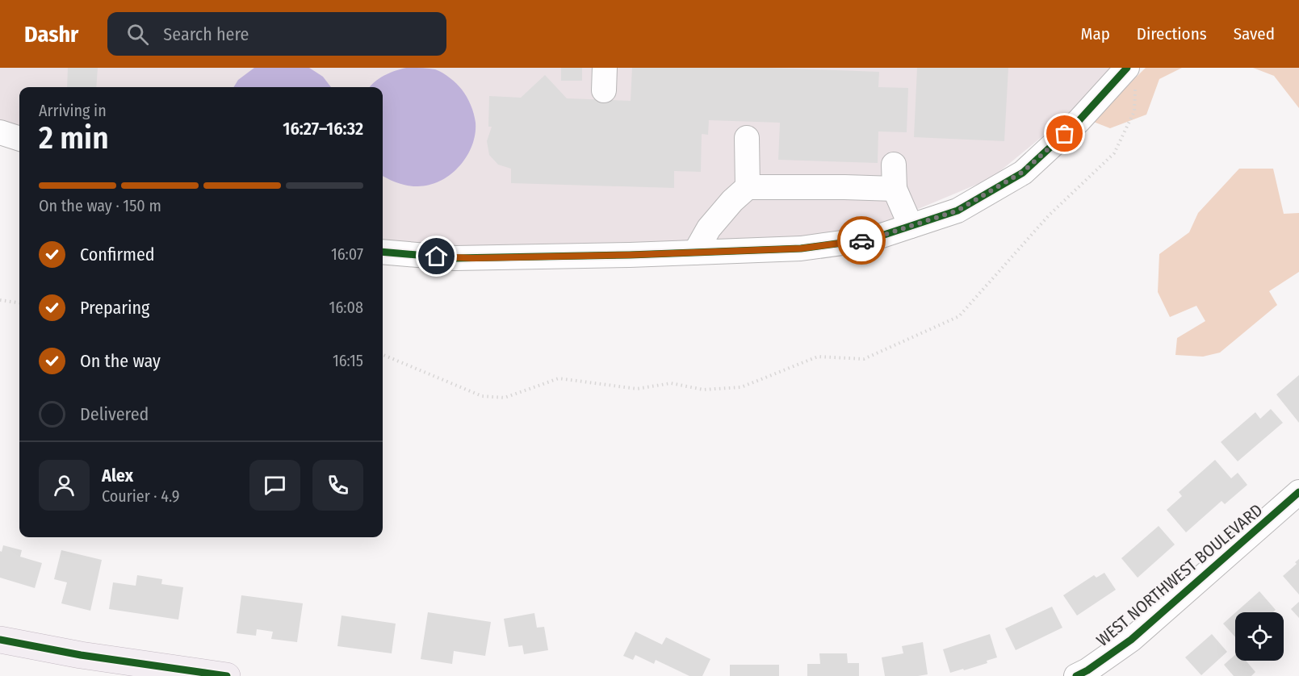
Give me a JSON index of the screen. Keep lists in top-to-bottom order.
{
  "streets": {
    "street": ["WEST NORTHWEST BOULEVARD"]
  },
  "page": {
    "header": "Dashr",
    "search": "Search here",
    "nav": ["Map", "Directions", "Saved"],
    "heading": ["2 min", "Arriving in", "16:27–16:32"],
    "panel": ["Alex", "Courier · 4.9"],
    "bar": "On the way · 150 m",
    "list": [
      ["Confirmed", "16:07"],
      ["Preparing", "16:08"],
      ["On the way", "16:15"],
      "Delivered"
    ]
  }
}
